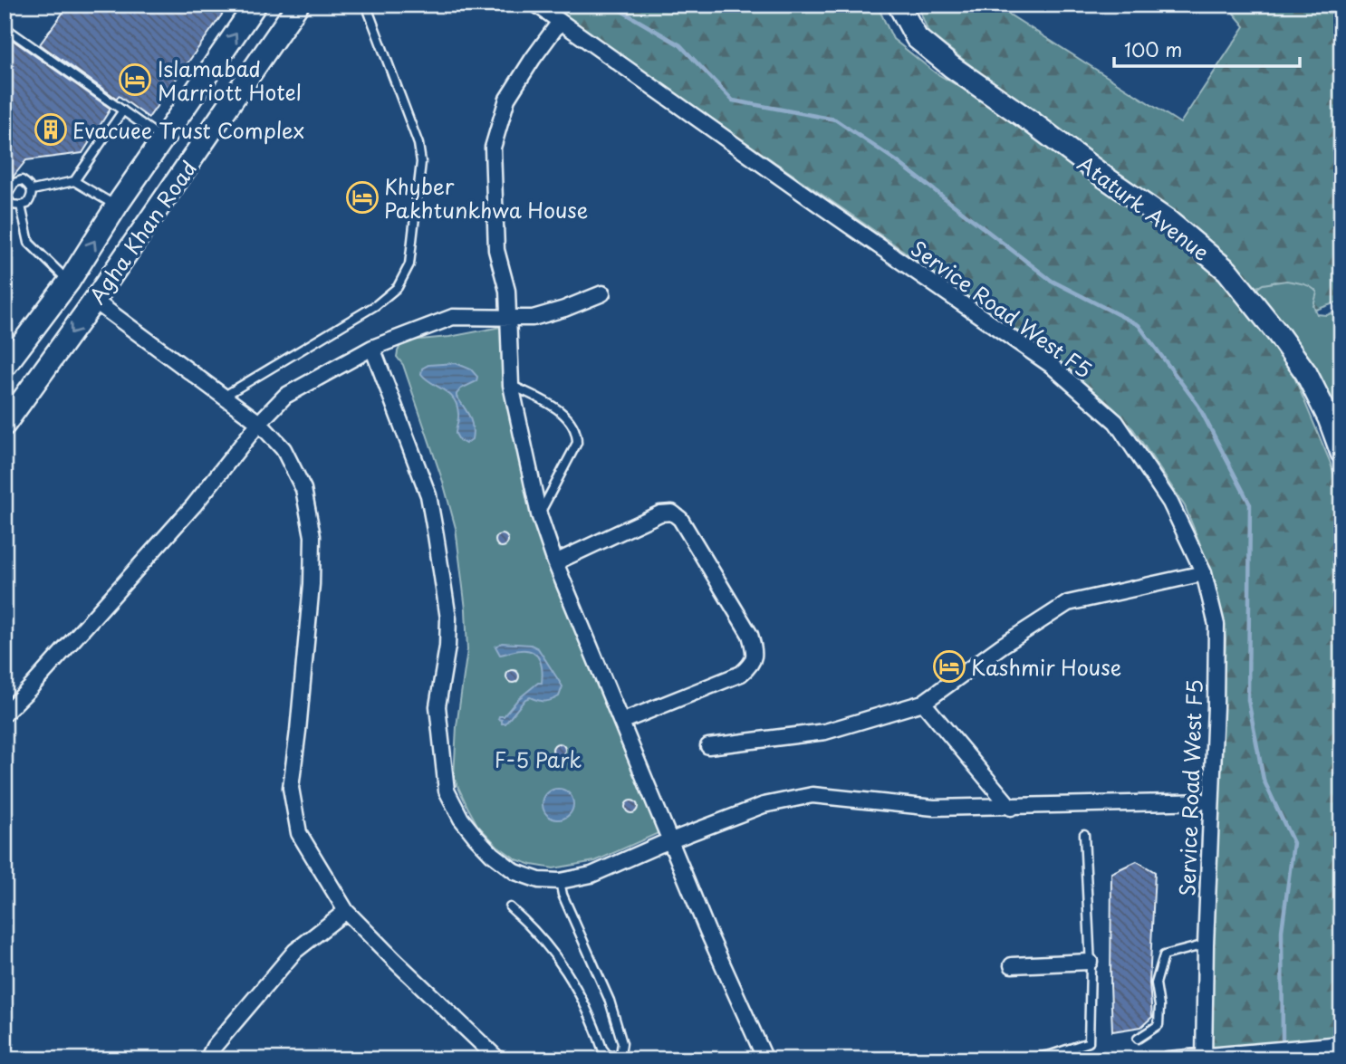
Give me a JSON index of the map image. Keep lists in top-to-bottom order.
{
  "streets": {
    "street": ["Ataturk Avenue", "Agha Khan Road", "Service Road West F5"]
  },
  "parks": ["F-5 Park"],
  "places": {
    "hotel": ["Islamabad Marriott Hotel", "Khyber Pakhtunkhwa House", "Kashmir House"],
    "building": ["Evacuee Trust Complex"]
  },
  "scale_bar": "100 m"
}
